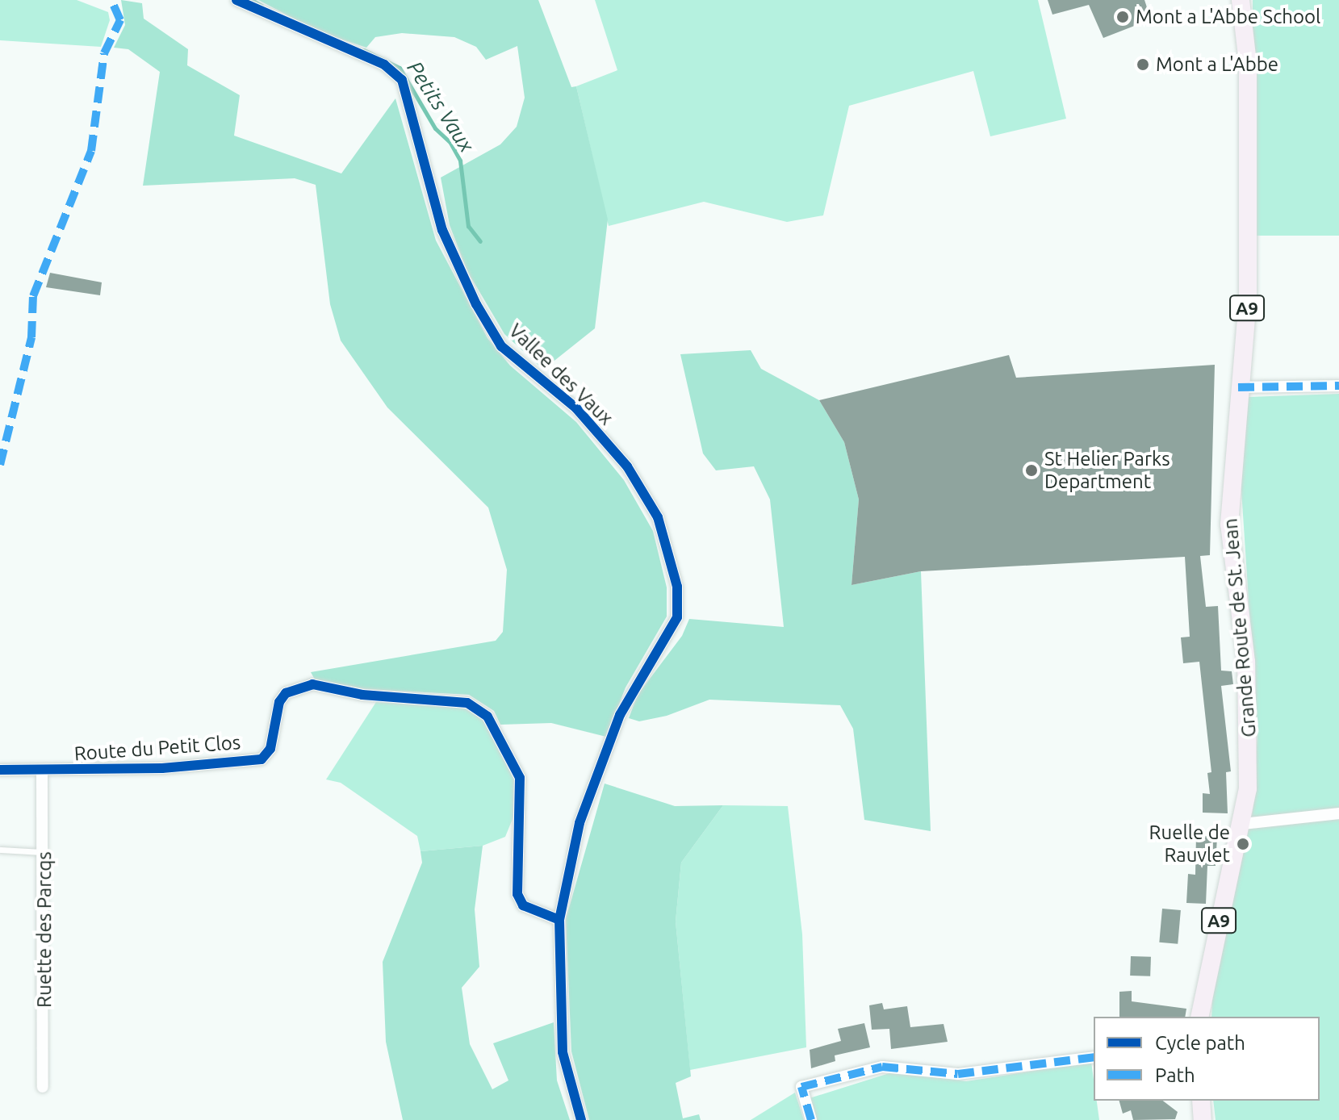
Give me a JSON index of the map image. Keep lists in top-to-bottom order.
{
  "streets": {
    "main road": ["A9", "Grande Route de St. Jean"],
    "street": ["Vallee des Vaux", "Route du Petit Clos", "Ruette des Parcqs"]
  },
  "crossings": [
    ["Vallee des Vaux", "Route du Petit Clos"],
    ["Route du Petit Clos", "Ruette des Parcqs"]
  ],
  "water": ["Petits Vaux"],
  "places": [
    "Mont a L'Abbe School",
    "Mont a L'Abbe",
    "St Helier Parks Department",
    "Ruelle de Rauvlet"
  ],
  "legend": ["Cycle path", "Path"]
}
